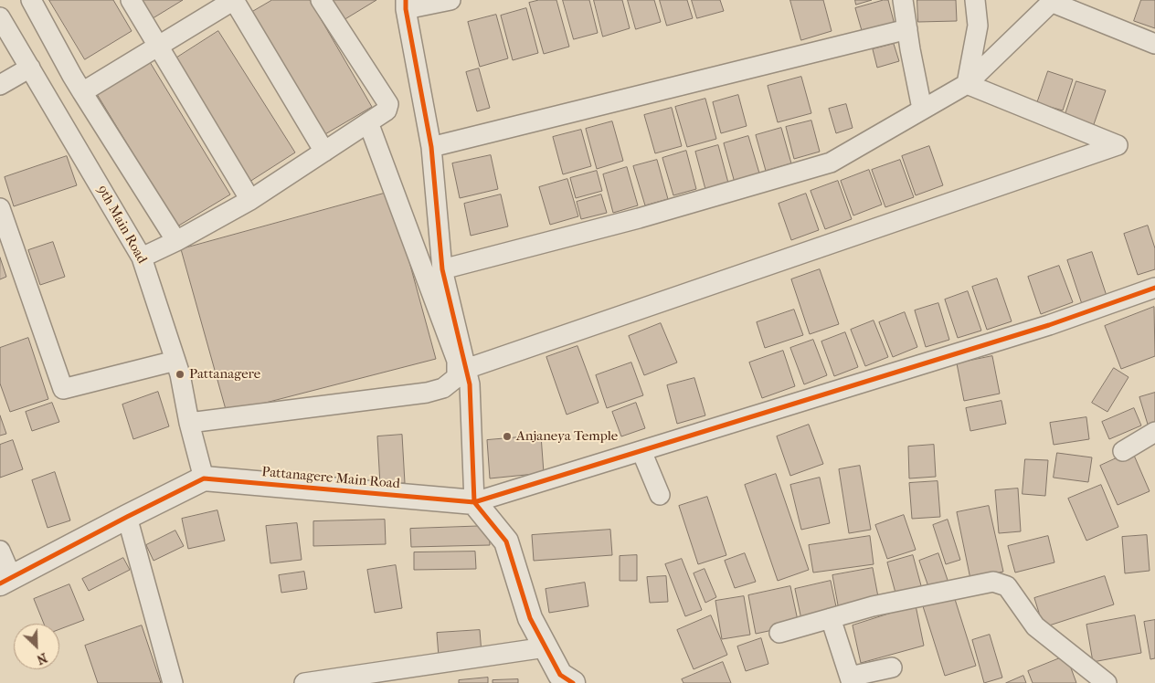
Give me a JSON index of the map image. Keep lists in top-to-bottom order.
{
  "streets": {
    "street": ["9th Main Road", "Pattanagere Main Road"]
  },
  "crossings": [
    ["9th Main Road", "Pattanagere Main Road"]
  ],
  "places": ["Pattanagere", "Anjaneya Temple"],
  "north": "bottom right"
}
